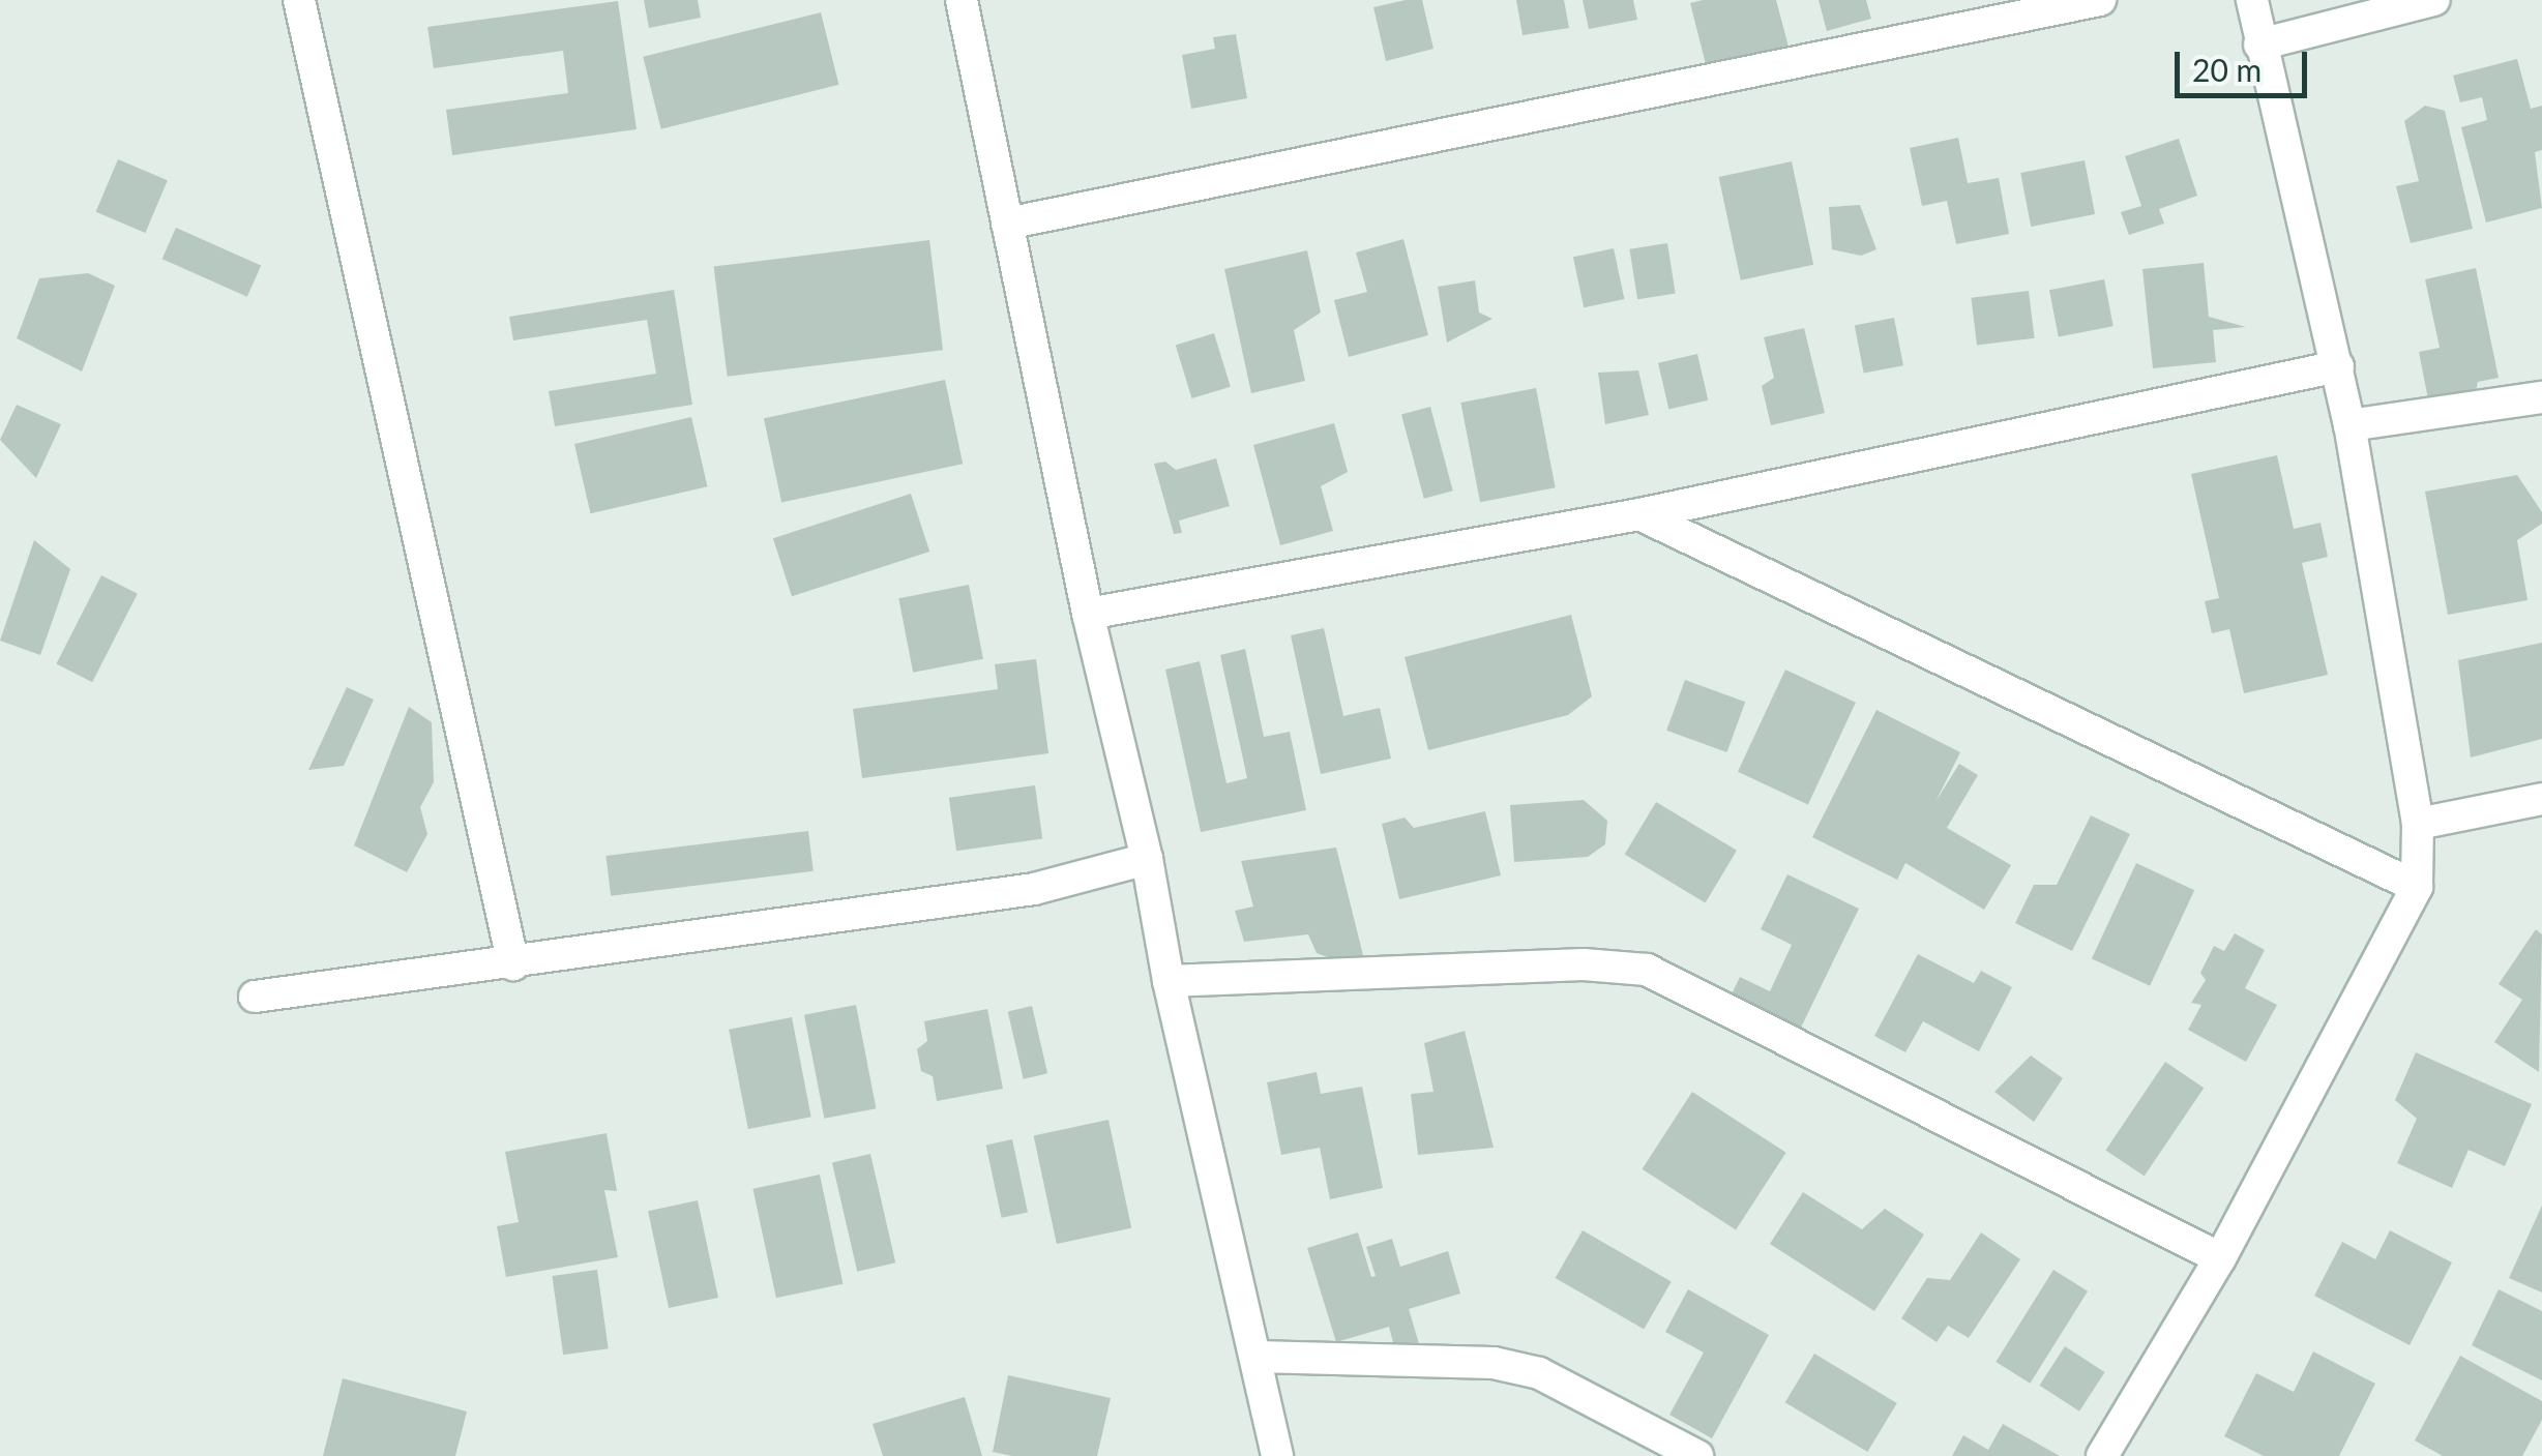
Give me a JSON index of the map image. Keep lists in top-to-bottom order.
{
  "scale_bar": "20 m"
}
